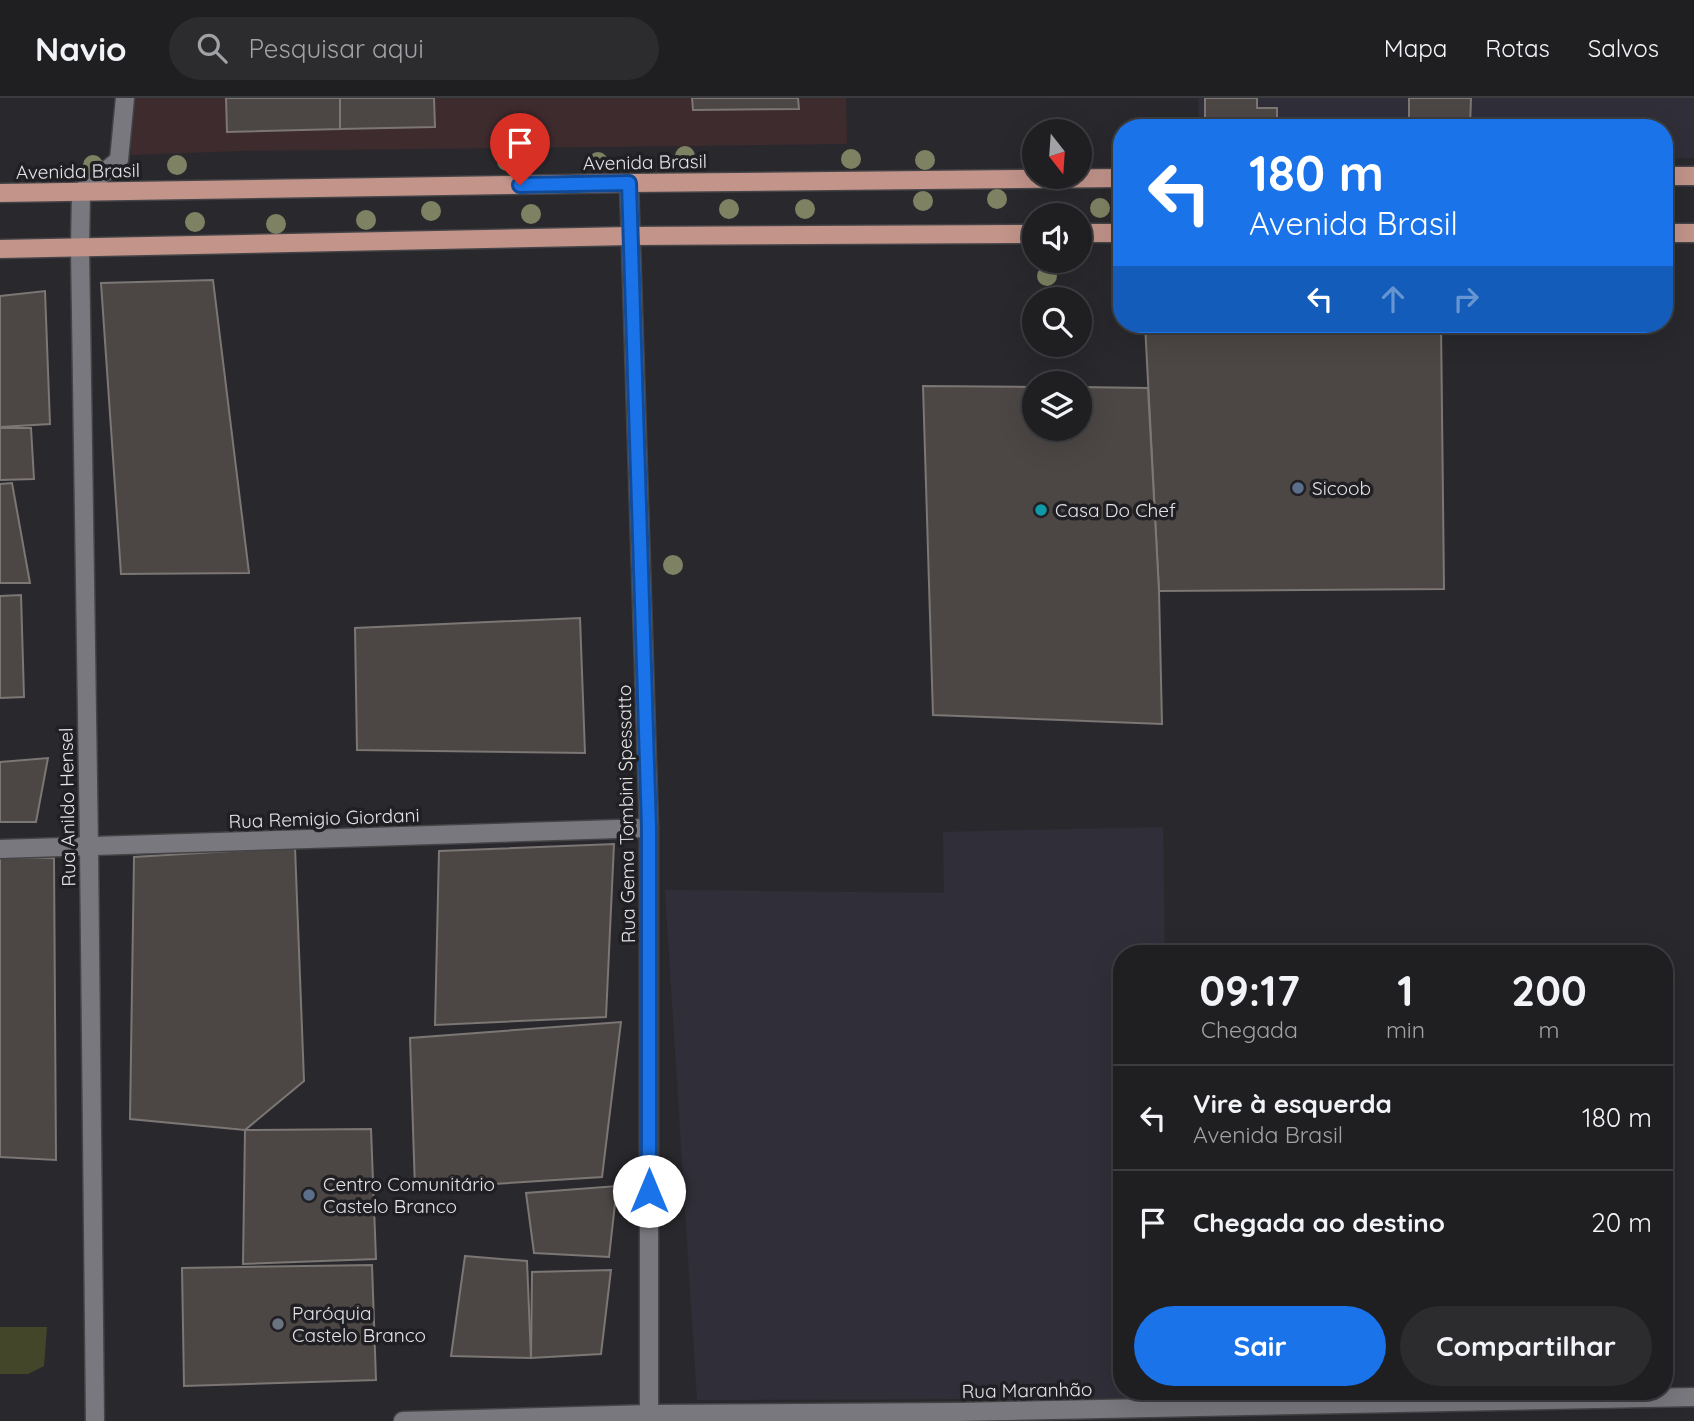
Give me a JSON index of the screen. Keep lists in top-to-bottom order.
{
  "streets": {
    "main road": ["Avenida Brasil"],
    "street": [
      "Rua Anildo Hensel",
      "Rua Gema Tombini Spessatto",
      "Rua Remigio Giordani",
      "Rua Maranhão"
    ]
  },
  "crossings": [
    ["Avenida Brasil", "Rua Anildo Hensel"],
    ["Avenida Brasil", "Rua Gema Tombini Spessatto"],
    ["Rua Anildo Hensel", "Rua Remigio Giordani"],
    ["Rua Gema Tombini Spessatto", "Rua Remigio Giordani"],
    ["Rua Gema Tombini Spessatto", "Rua Maranhão"]
  ],
  "places": [
    "Sicoob",
    "Casa Do Chef",
    "Centro Comunitário Castelo Branco",
    "Paróquia Castelo Branco"
  ],
  "north": "bottom",
  "page": {
    "header": "Navio",
    "search": "Pesquisar aqui",
    "nav": ["Mapa", "Rotas", "Salvos"],
    "turn": ["180 m", "Avenida Brasil"],
    "eta": [
      "09:17",
      "Chegada",
      "1",
      "min",
      "200",
      "m"
    ],
    "list": [
      {
        "name": "Vire à esquerda",
        "note": "Avenida Brasil",
        "value": "180 m"
      },
      {
        "name": "Chegada ao destino",
        "value": "20 m"
      }
    ],
    "buttons": ["Sair", "Compartilhar"]
  }
}
